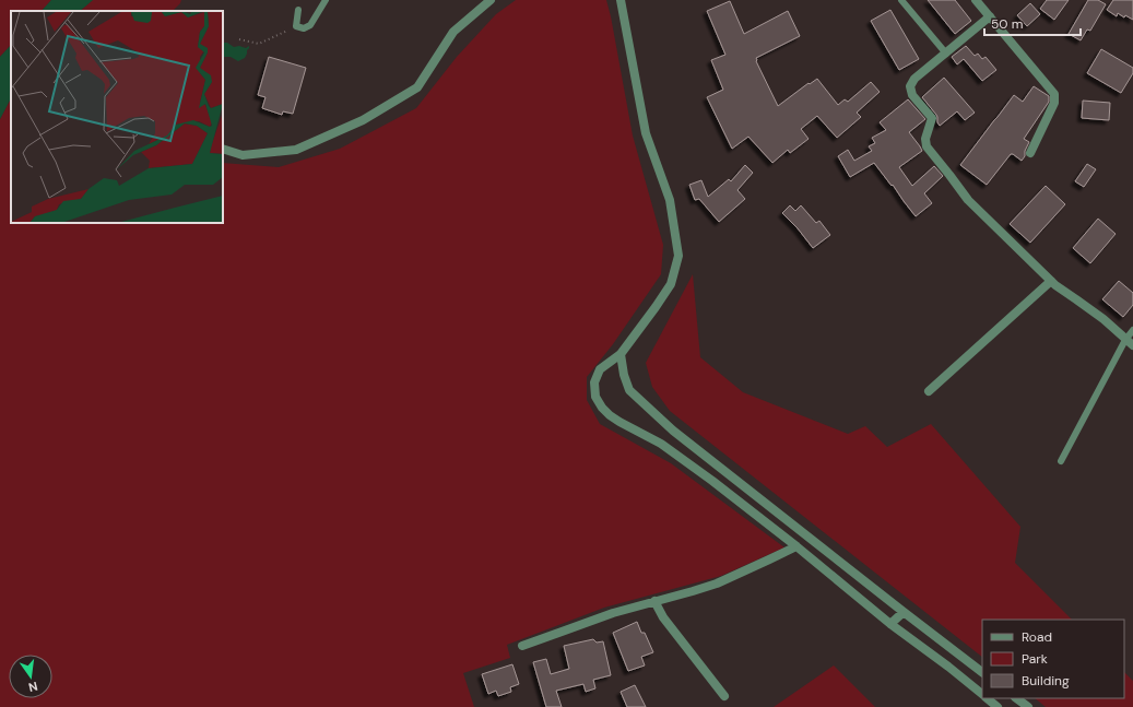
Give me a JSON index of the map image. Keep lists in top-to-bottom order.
{
  "legend": ["Road", "Park", "Building"],
  "scale_bar": "50 m",
  "north": "bottom"
}
